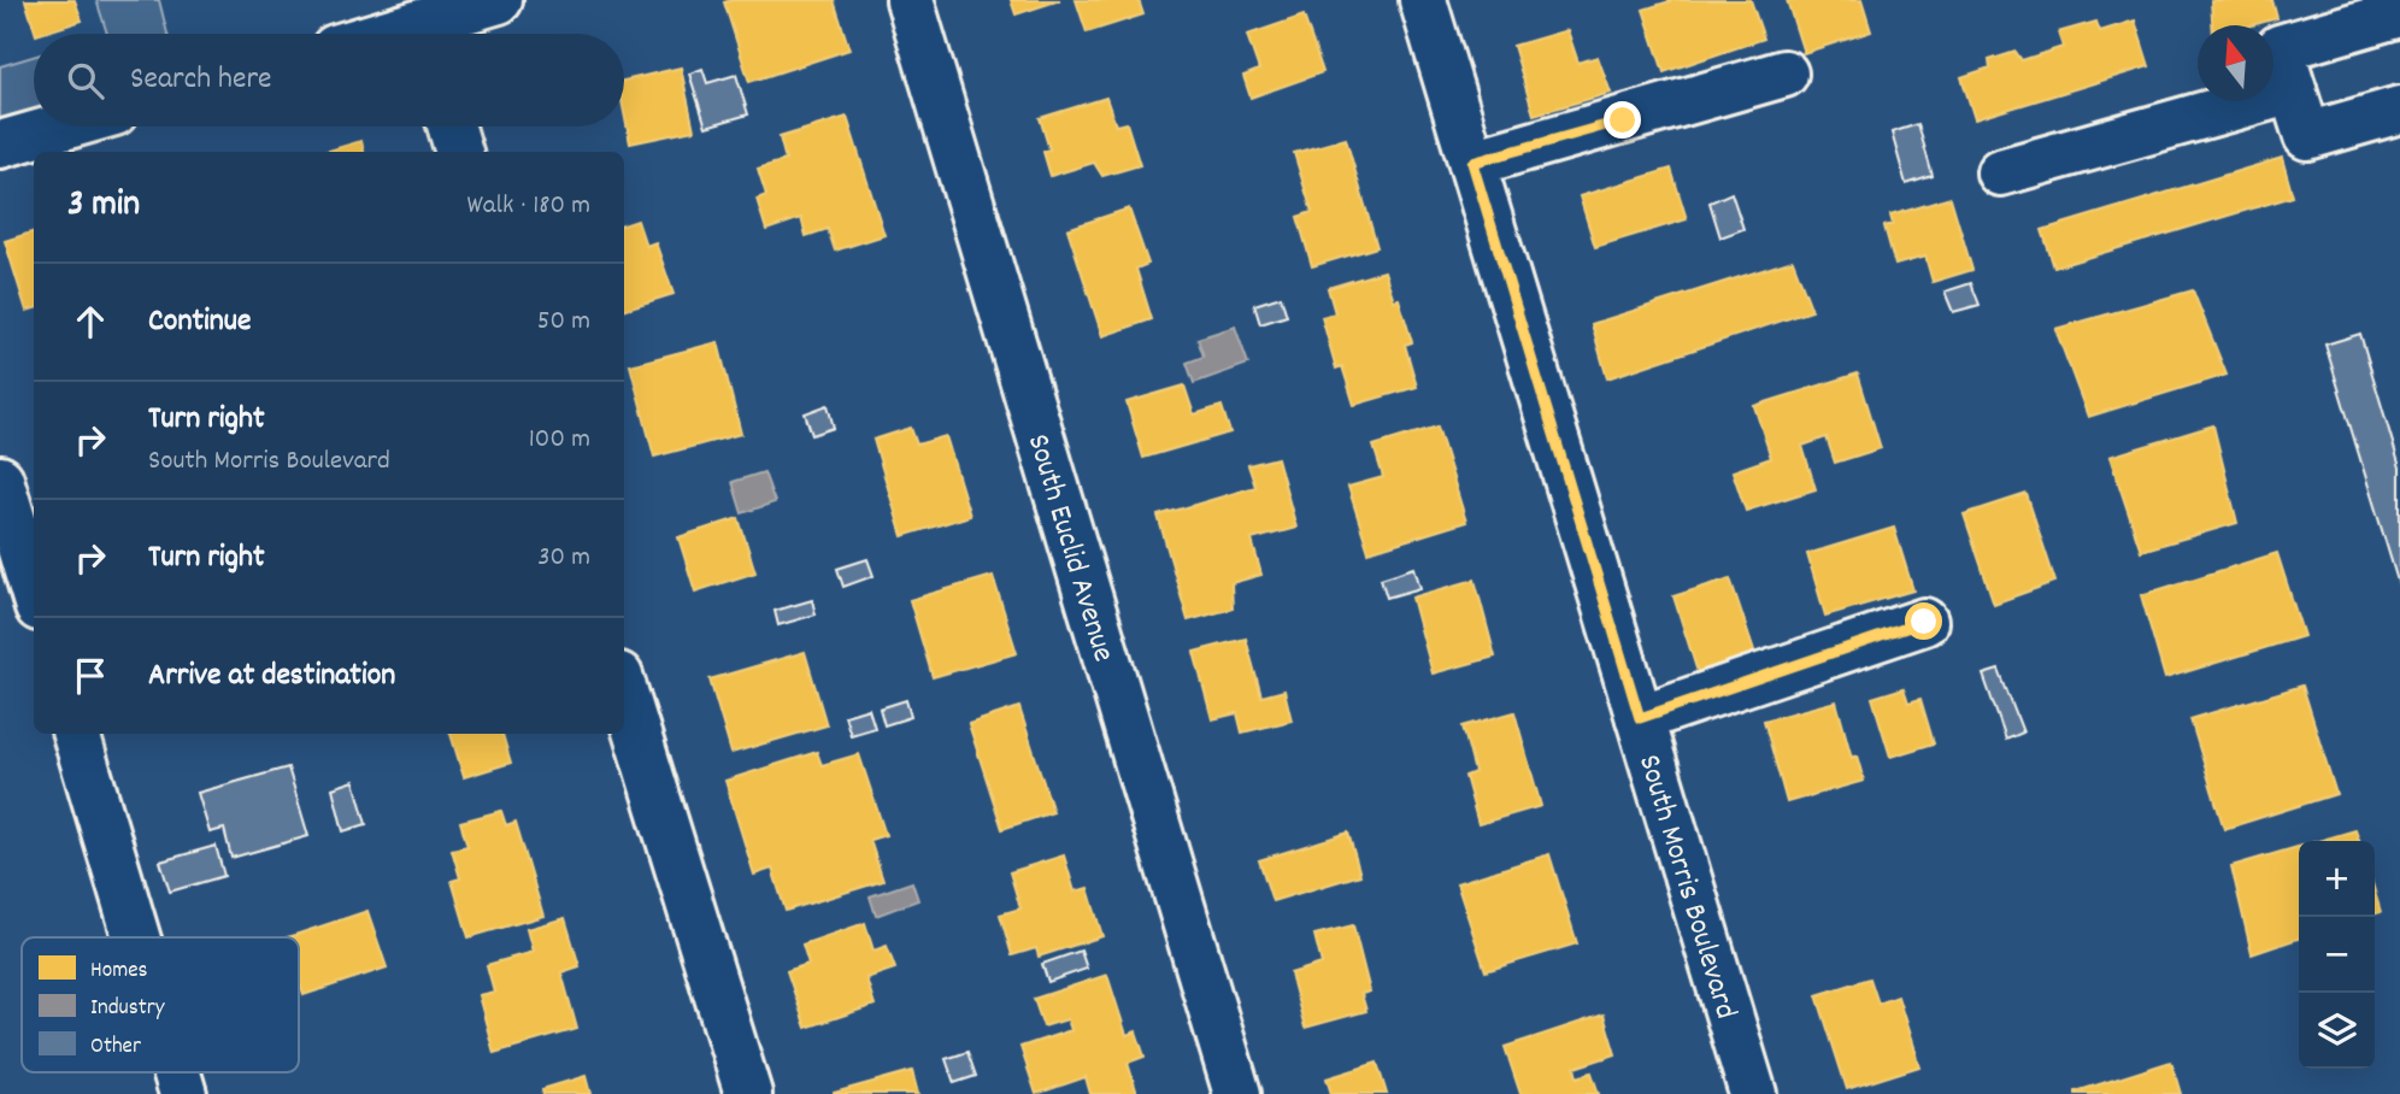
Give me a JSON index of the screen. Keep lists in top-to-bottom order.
{
  "streets": {
    "street": ["South Euclid Avenue", "South Morris Boulevard"]
  },
  "legend": ["Homes", "Industry", "Other"],
  "north": "top",
  "page": {
    "search": "Search here",
    "heading": ["3 min", "Walk · 180 m"],
    "list": [
      ["Continue", "50 m"],
      ["Turn right", "South Morris Boulevard", "100 m"],
      ["Turn right", "30 m"],
      "Arrive at destination"
    ],
    "map_buttons": ["+", "−"]
  }
}
